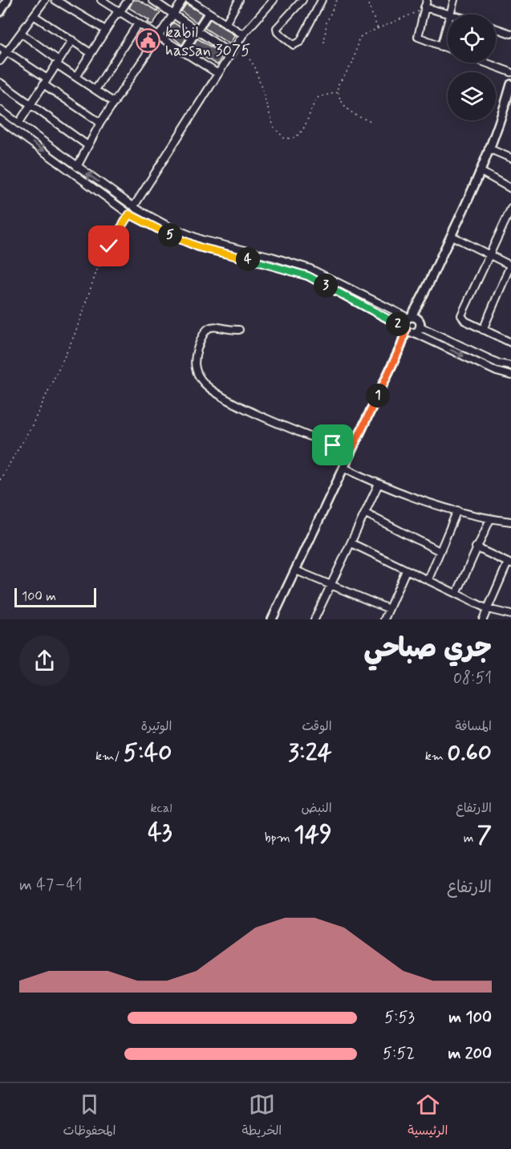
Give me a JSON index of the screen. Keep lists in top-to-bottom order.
{
  "places": {
    "public building": ["kabil hassan 3075"]
  },
  "scale_bar": "100 m",
  "page": {
    "pins": [
      "5",
      "4",
      "3",
      "2",
      "1"
    ],
    "scale": "100 m",
    "heading": ["جري صباحي", "08:51"],
    "stats": [
      ["المسافة", "0.60 km"],
      ["الوقت", "3:24"],
      ["الوتيرة", "5:40 /km"],
      ["الارتفاع", "7 m"],
      ["النبض", "149 bpm"],
      ["kcal", "43"]
    ],
    "chart": ["الارتفاع", "41–47 m"],
    "list": [
      {
        "name": "100 m",
        "note": "5:53"
      },
      {
        "name": "200 m",
        "note": "5:52"
      }
    ],
    "tabs": ["الرئيسية", "الخريطة", "المحفوظات"]
  }
}
